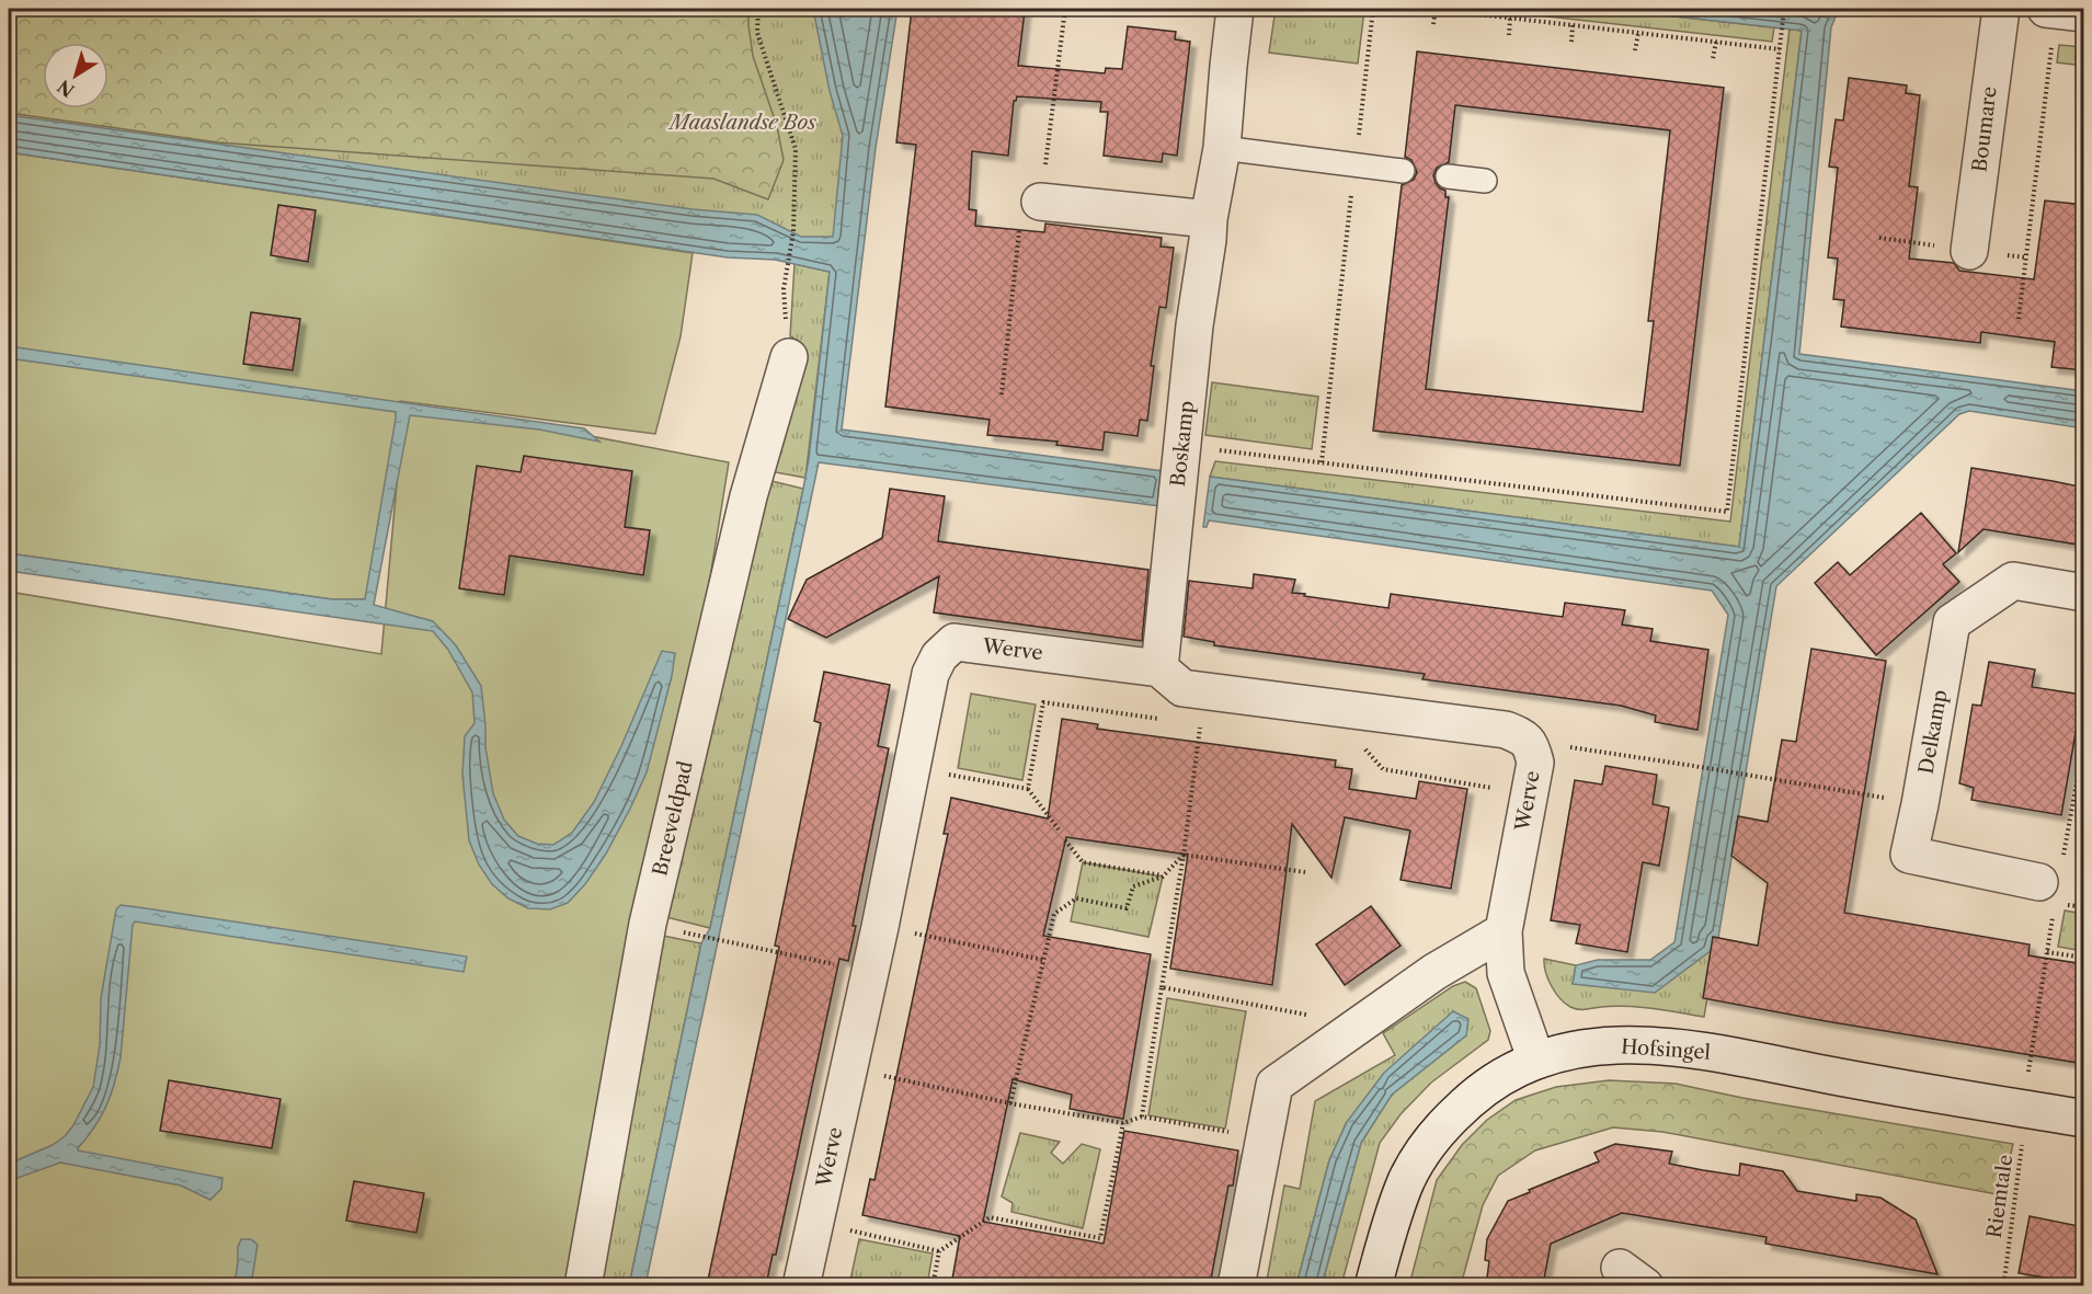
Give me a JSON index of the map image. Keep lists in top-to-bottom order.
{
  "streets": {
    "street": [
      "Boumare",
      "Boskamp",
      "Werve",
      "Delkamp",
      "Breeveldpad",
      "Hofsingel"
    ],
    "path": ["Riemtale"]
  },
  "crossings": [
    ["Boskamp", "Werve"],
    ["Werve", "Hofsingel"],
    ["Hofsingel", "Riemtale"]
  ],
  "parks": ["Maaslandse Bos"],
  "north": "bottom left"
}
